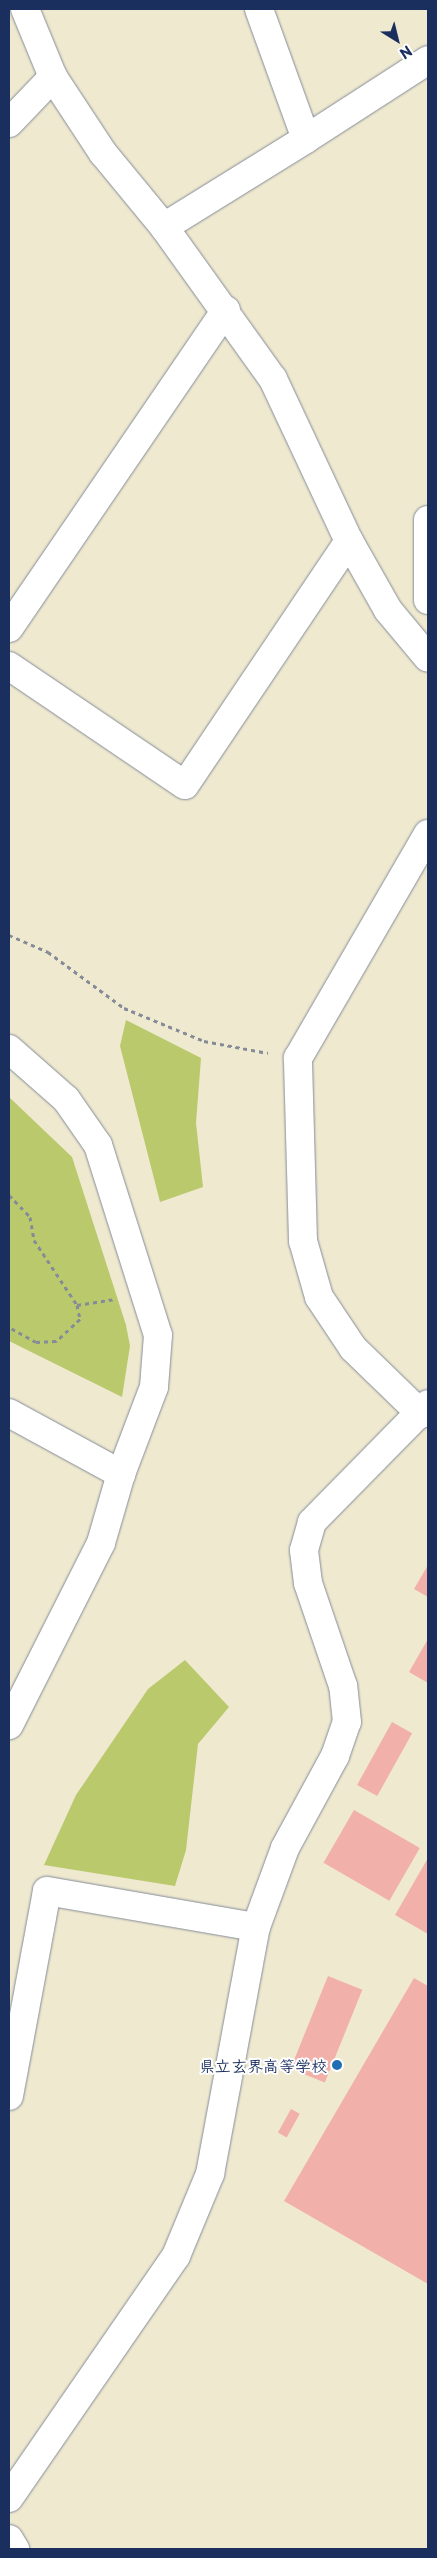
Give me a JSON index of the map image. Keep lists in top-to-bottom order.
{
  "places": ["県立玄界高等学校"],
  "north": "bottom right"
}
